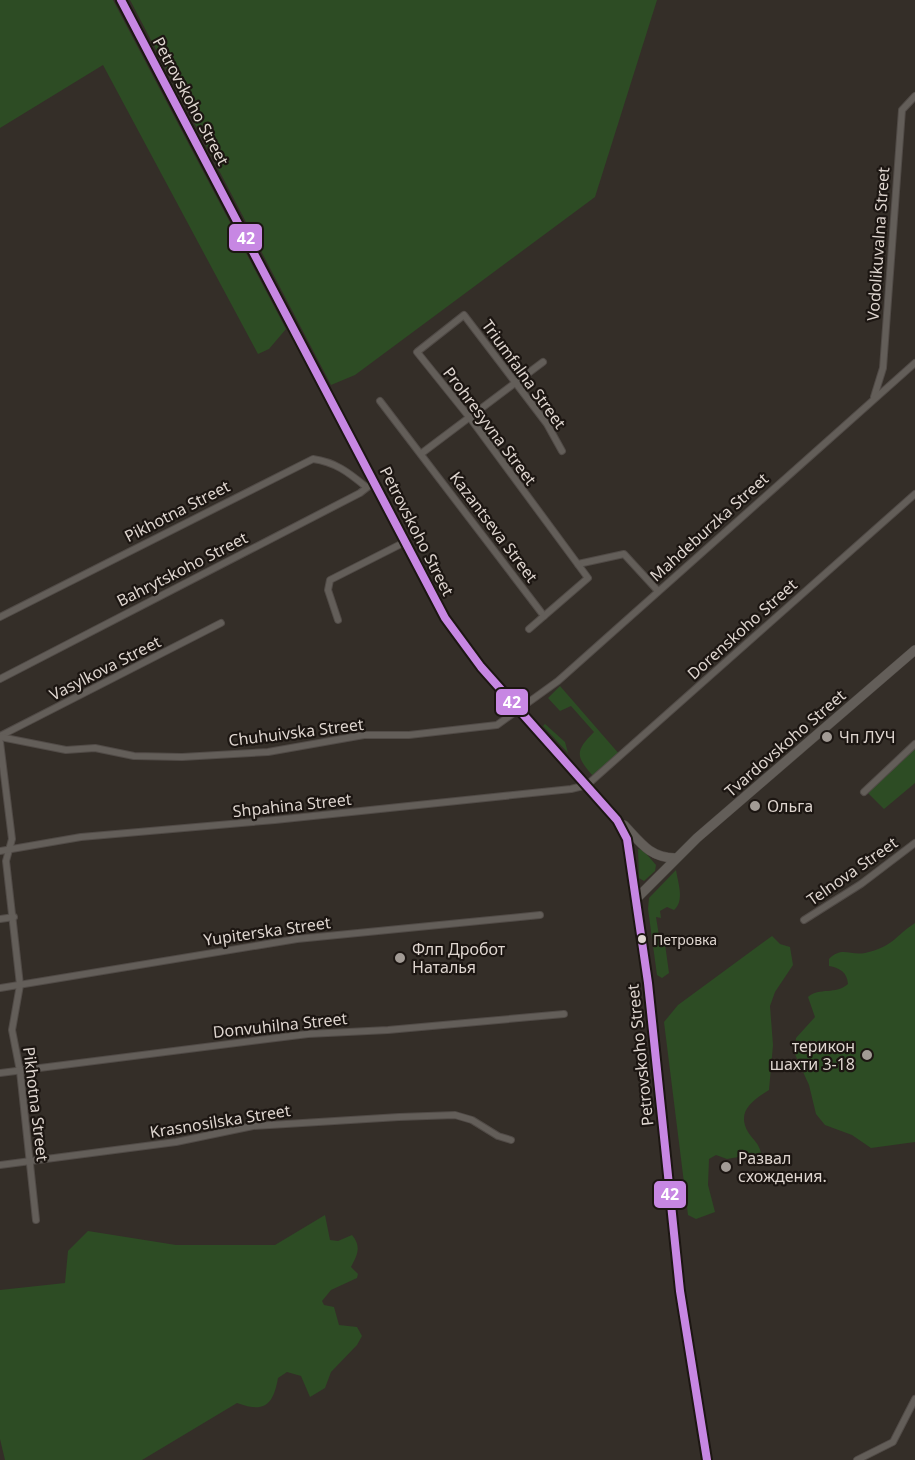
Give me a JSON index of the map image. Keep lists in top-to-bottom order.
{
  "streets": {
    "main road": ["Petrovskoho Street", "Tvardovskoho Street"],
    "street": [
      "Vodolikuvalna Street",
      "Triumfalna Street",
      "Prohresyvna Street",
      "Pikhotna Street",
      "Kazantseva Street",
      "Mahdeburzka Street",
      "Bahrytskoho Street",
      "Dorenskoho Street",
      "Vasylkova Street",
      "Chuhuivska Street",
      "Shpahina Street",
      "Telnova Street",
      "Yupiterska Street",
      "Donvuhilna Street",
      "Krasnosilska Street"
    ]
  },
  "crossings": [
    ["Petrovskoho Street", "Pikhotna Street"],
    ["Petrovskoho Street", "Mahdeburzka Street"],
    ["Petrovskoho Street", "Bahrytskoho Street"],
    ["Petrovskoho Street", "Dorenskoho Street"],
    ["Petrovskoho Street", "Chuhuivska Street"],
    ["Petrovskoho Street", "Tvardovskoho Street"],
    ["Petrovskoho Street", "Shpahina Street"],
    ["Vodolikuvalna Street", "Mahdeburzka Street"],
    ["Triumfalna Street", "Prohresyvna Street"],
    ["Pikhotna Street", "Bahrytskoho Street"],
    ["Pikhotna Street", "Shpahina Street"],
    ["Pikhotna Street", "Yupiterska Street"],
    ["Pikhotna Street", "Donvuhilna Street"],
    ["Pikhotna Street", "Krasnosilska Street"],
    ["Mahdeburzka Street", "Chuhuivska Street"],
    ["Dorenskoho Street", "Shpahina Street"],
    ["Vasylkova Street", "Chuhuivska Street"]
  ],
  "places": [
    "Чп ЛУЧ",
    "Ольга",
    "Петровка",
    "Флп Дробот Наталья",
    "терикон шахти 3-18",
    "Развал схождения."
  ],
  "lines": ["transit line 42"]
}
